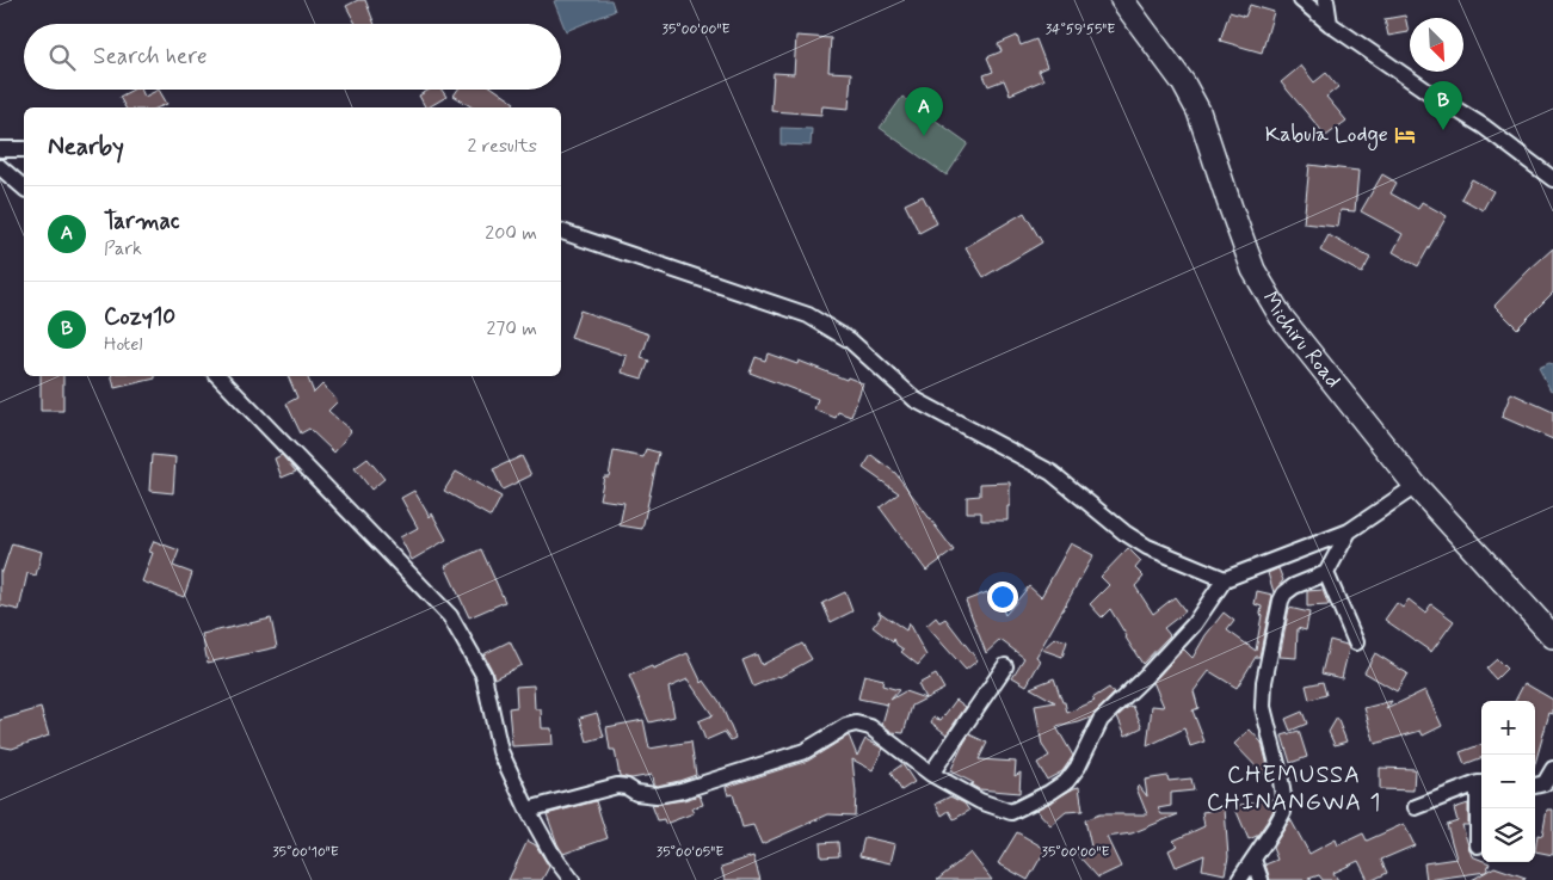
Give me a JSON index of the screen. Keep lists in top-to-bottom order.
{
  "streets": {
    "street": ["Michiru Road"]
  },
  "districts": ["CHEMUSSA CHINANGWA 1"],
  "places": {
    "hotel": ["Kabula Lodge"]
  },
  "north": "bottom right",
  "page": {
    "search": "Search here",
    "pins": ["B", "A"],
    "heading": ["Nearby", "2 results"],
    "list": [
      {
        "mark": "A",
        "name": "Tarmac",
        "note": "Park",
        "value": "200 m"
      },
      {
        "mark": "B",
        "name": "Cozy10",
        "note": "Hotel",
        "value": "270 m"
      }
    ],
    "map_buttons": ["+", "−"]
  },
  "coordinates": [
    "35°00'00\"E",
    "34°59'55\"E",
    "35°00'10\"E",
    "35°00'05\"E"
  ]
}
